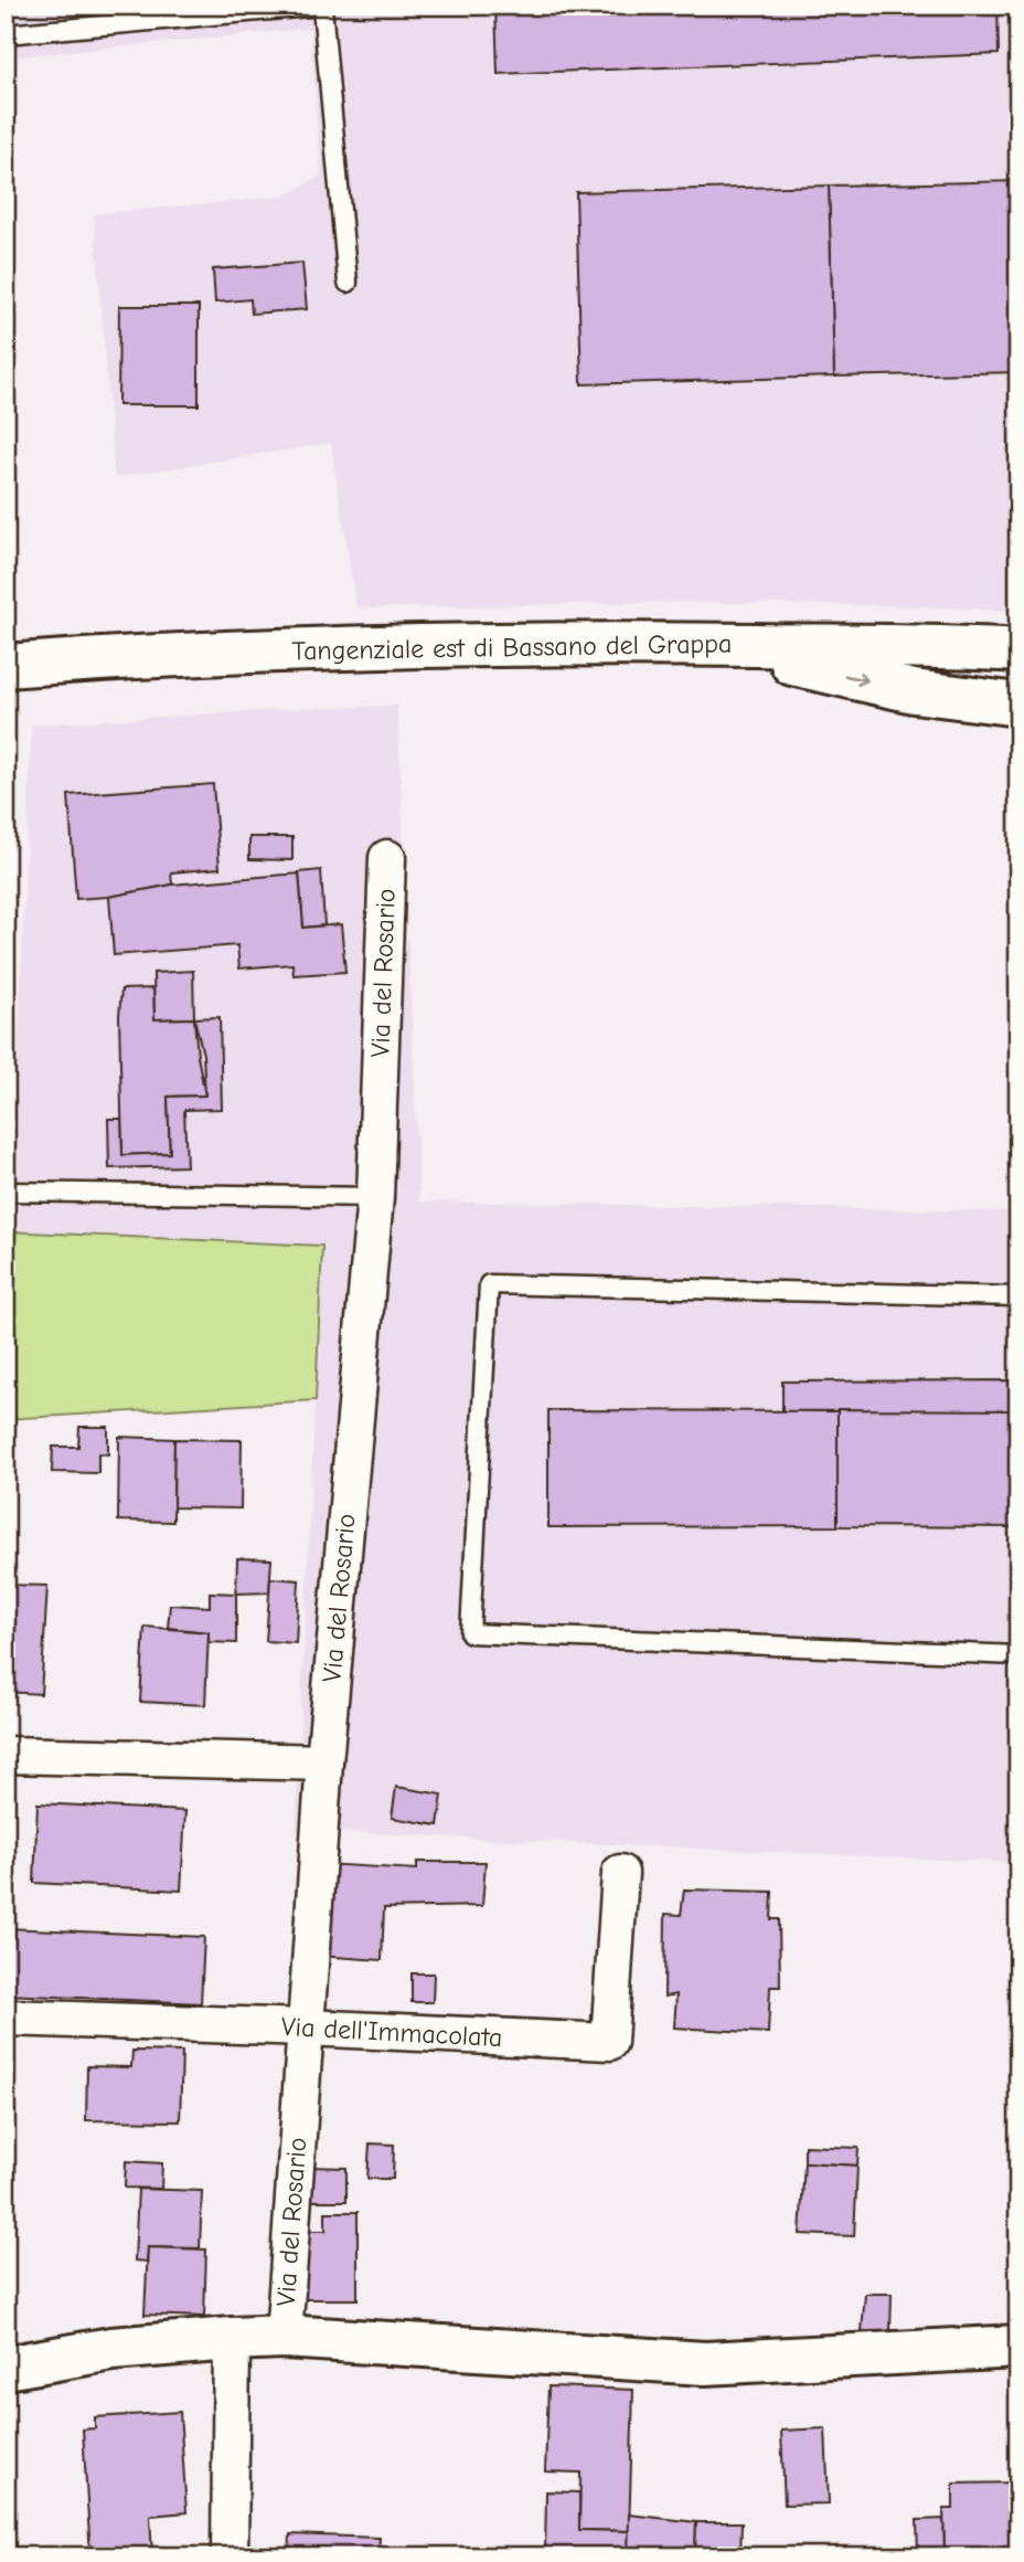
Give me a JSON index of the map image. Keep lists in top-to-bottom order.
{
  "streets": {
    "main road": ["Tangenziale est di Bassano del Grappa", "Via del Rosario"],
    "street": ["Via dell'Immacolata"]
  },
  "crossings": [
    ["Via del Rosario", "Via dell'Immacolata"]
  ]
}
